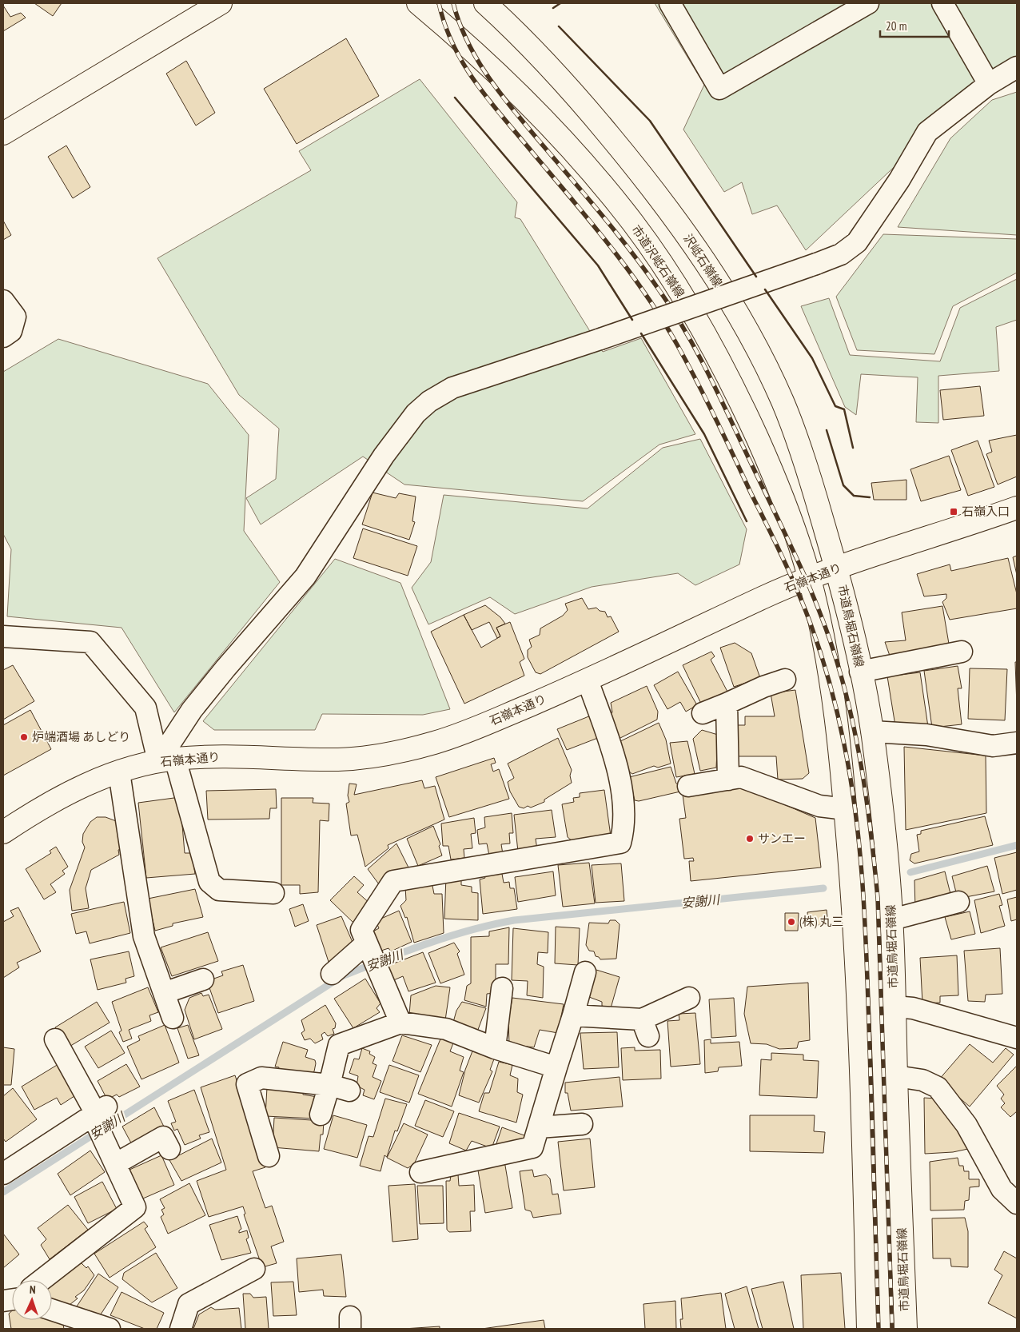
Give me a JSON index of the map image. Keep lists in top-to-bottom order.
{
  "streets": {
    "street": [
      "沢岻石嶺線",
      "市道沢岻石嶺線",
      "石嶺本通り",
      "市道鳥堀石嶺線"
    ]
  },
  "crossings": [
    ["沢岻石嶺線", "石嶺本通り"],
    ["沢岻石嶺線", "市道鳥堀石嶺線"],
    ["市道沢岻石嶺線", "石嶺本通り"],
    ["石嶺本通り", "市道鳥堀石嶺線"]
  ],
  "water": ["安謝川"],
  "places": {
    "transit": ["石嶺入口"],
    "other": ["炉端酒場 あしどり", "サンエー", "(株) 丸三"]
  },
  "scale_bar": "20 m",
  "north": "top"
}
